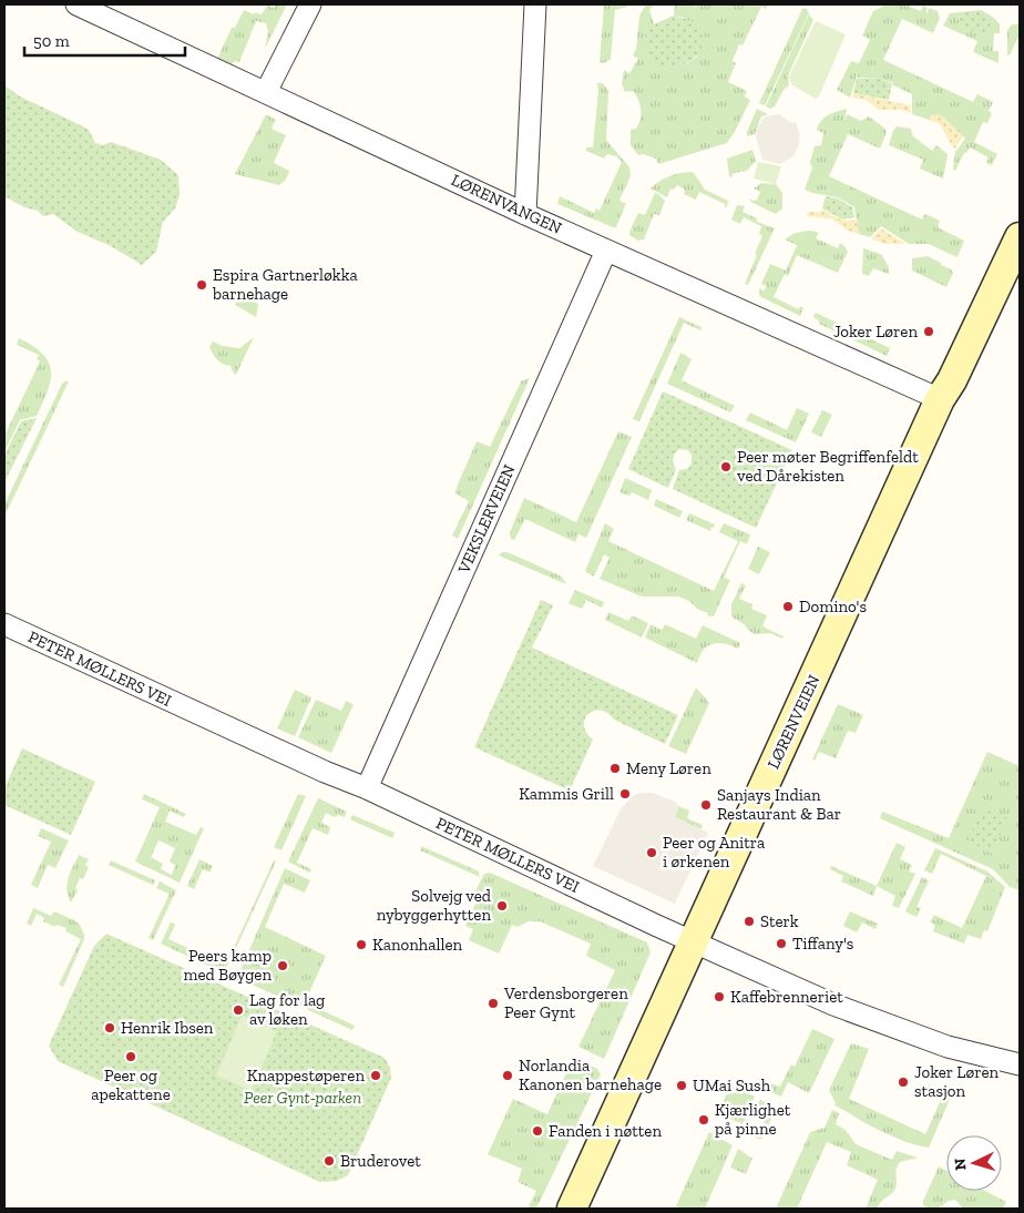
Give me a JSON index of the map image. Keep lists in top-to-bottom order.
{
  "streets": {
    "street": [
      "LØRENVANGEN",
      "VEKSLERVEIEN",
      "PETER MØLLERS VEI",
      "LØRENVEIEN"
    ]
  },
  "crossings": [
    ["LØRENVANGEN", "VEKSLERVEIEN"],
    ["LØRENVANGEN", "LØRENVEIEN"],
    ["VEKSLERVEIEN", "PETER MØLLERS VEI"],
    ["PETER MØLLERS VEI", "LØRENVEIEN"]
  ],
  "parks": ["Peer Gynt-parken"],
  "places": [
    "Espira Gartnerløkka barnehage",
    "Joker Løren",
    "Peer møter Begriffenfeldt ved Dårekisten",
    "Domino's",
    "Meny Løren",
    "Kammis Grill",
    "Sanjays Indian Restaurant & Bar",
    "Peer og Anitra i ørkenen",
    "Solvejg ved nybyggerhytten",
    "Sterk",
    "Tiffany's",
    "Kanonhallen",
    "Peers kamp med Bøygen",
    "Kaffebrenneriet",
    "Verdensborgeren Peer Gynt",
    "Lag for lag av løken",
    "Henrik Ibsen",
    "Peer og apekattene",
    "Knappestøperen",
    "Norlandia Kanonen barnehage",
    "Joker Løren stasjon",
    "UMai Sush",
    "Kjærlighet på pinne",
    "Fanden i nøtten",
    "Bruderovet"
  ],
  "scale_bar": "50 m",
  "north": "left"
}
